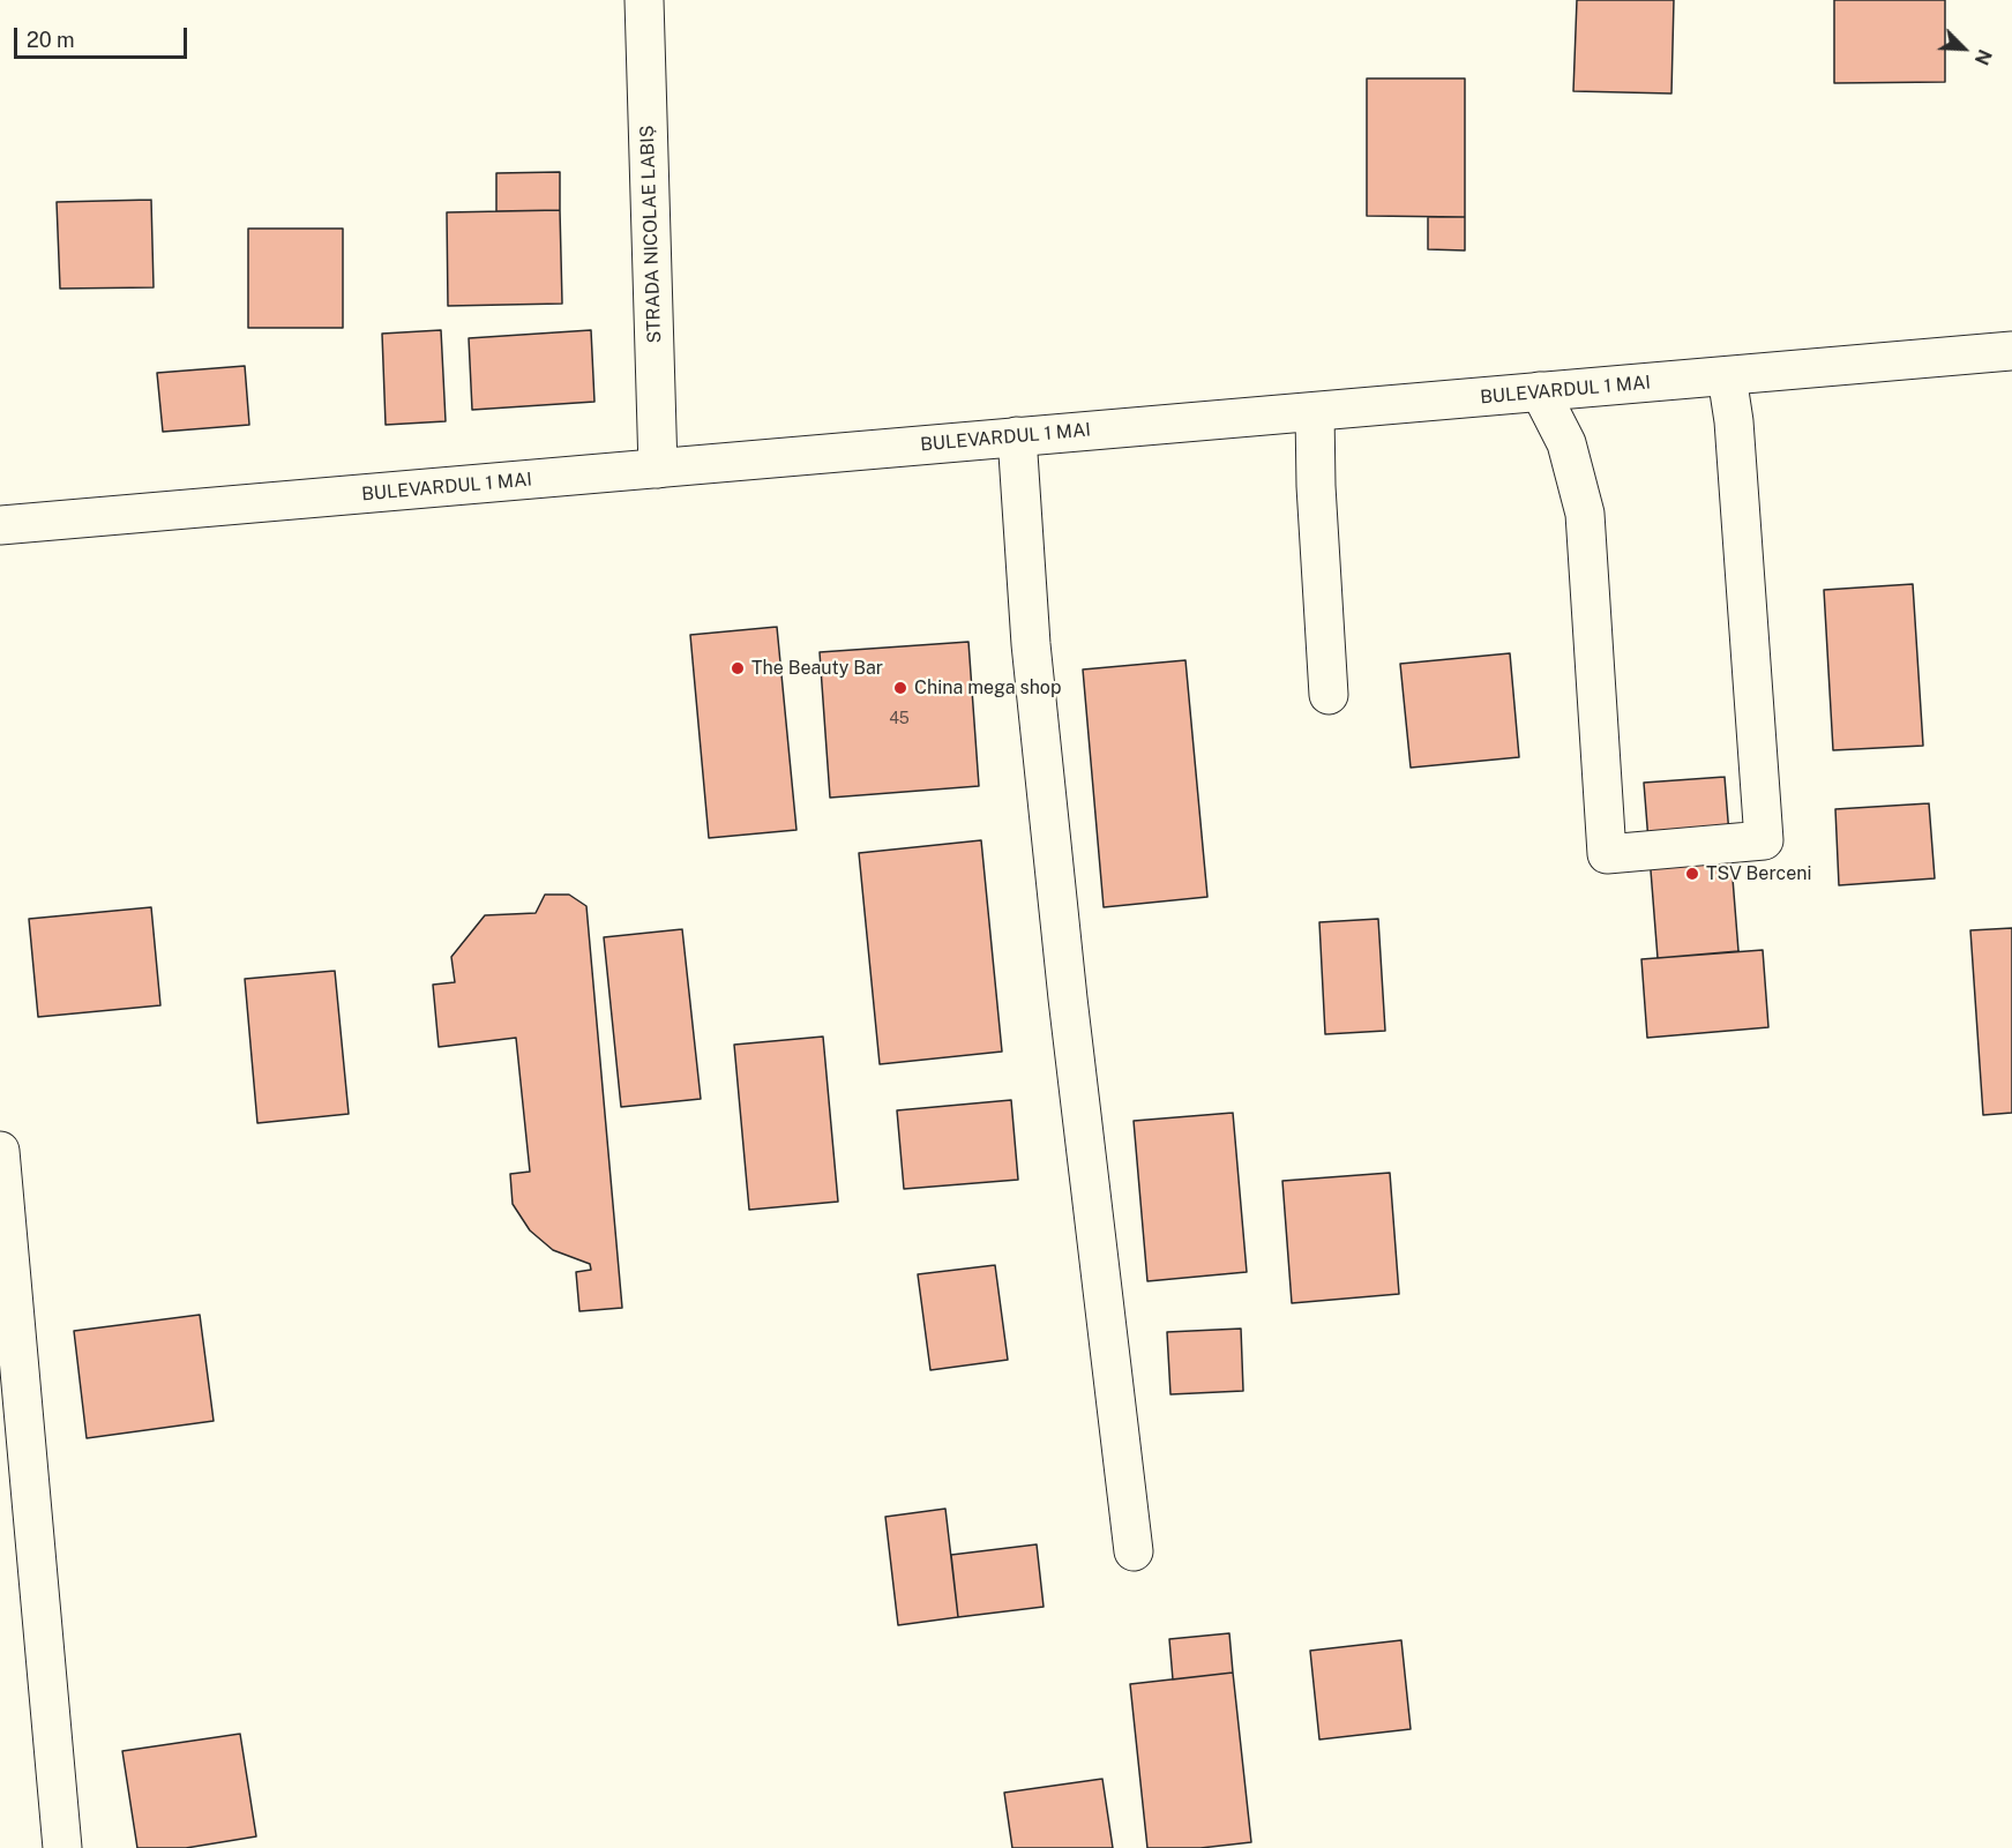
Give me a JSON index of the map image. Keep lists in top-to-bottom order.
{
  "streets": {
    "street": ["STRADA NICOLAE LABIȘ", "BULEVARDUL 1 MAI"]
  },
  "crossings": [
    ["STRADA NICOLAE LABIȘ", "BULEVARDUL 1 MAI"]
  ],
  "places": ["The Beauty Bar", "China mega shop", "TSV Berceni"],
  "house_numbers": ["45"],
  "scale_bar": "20 m",
  "north": "bottom right"
}
